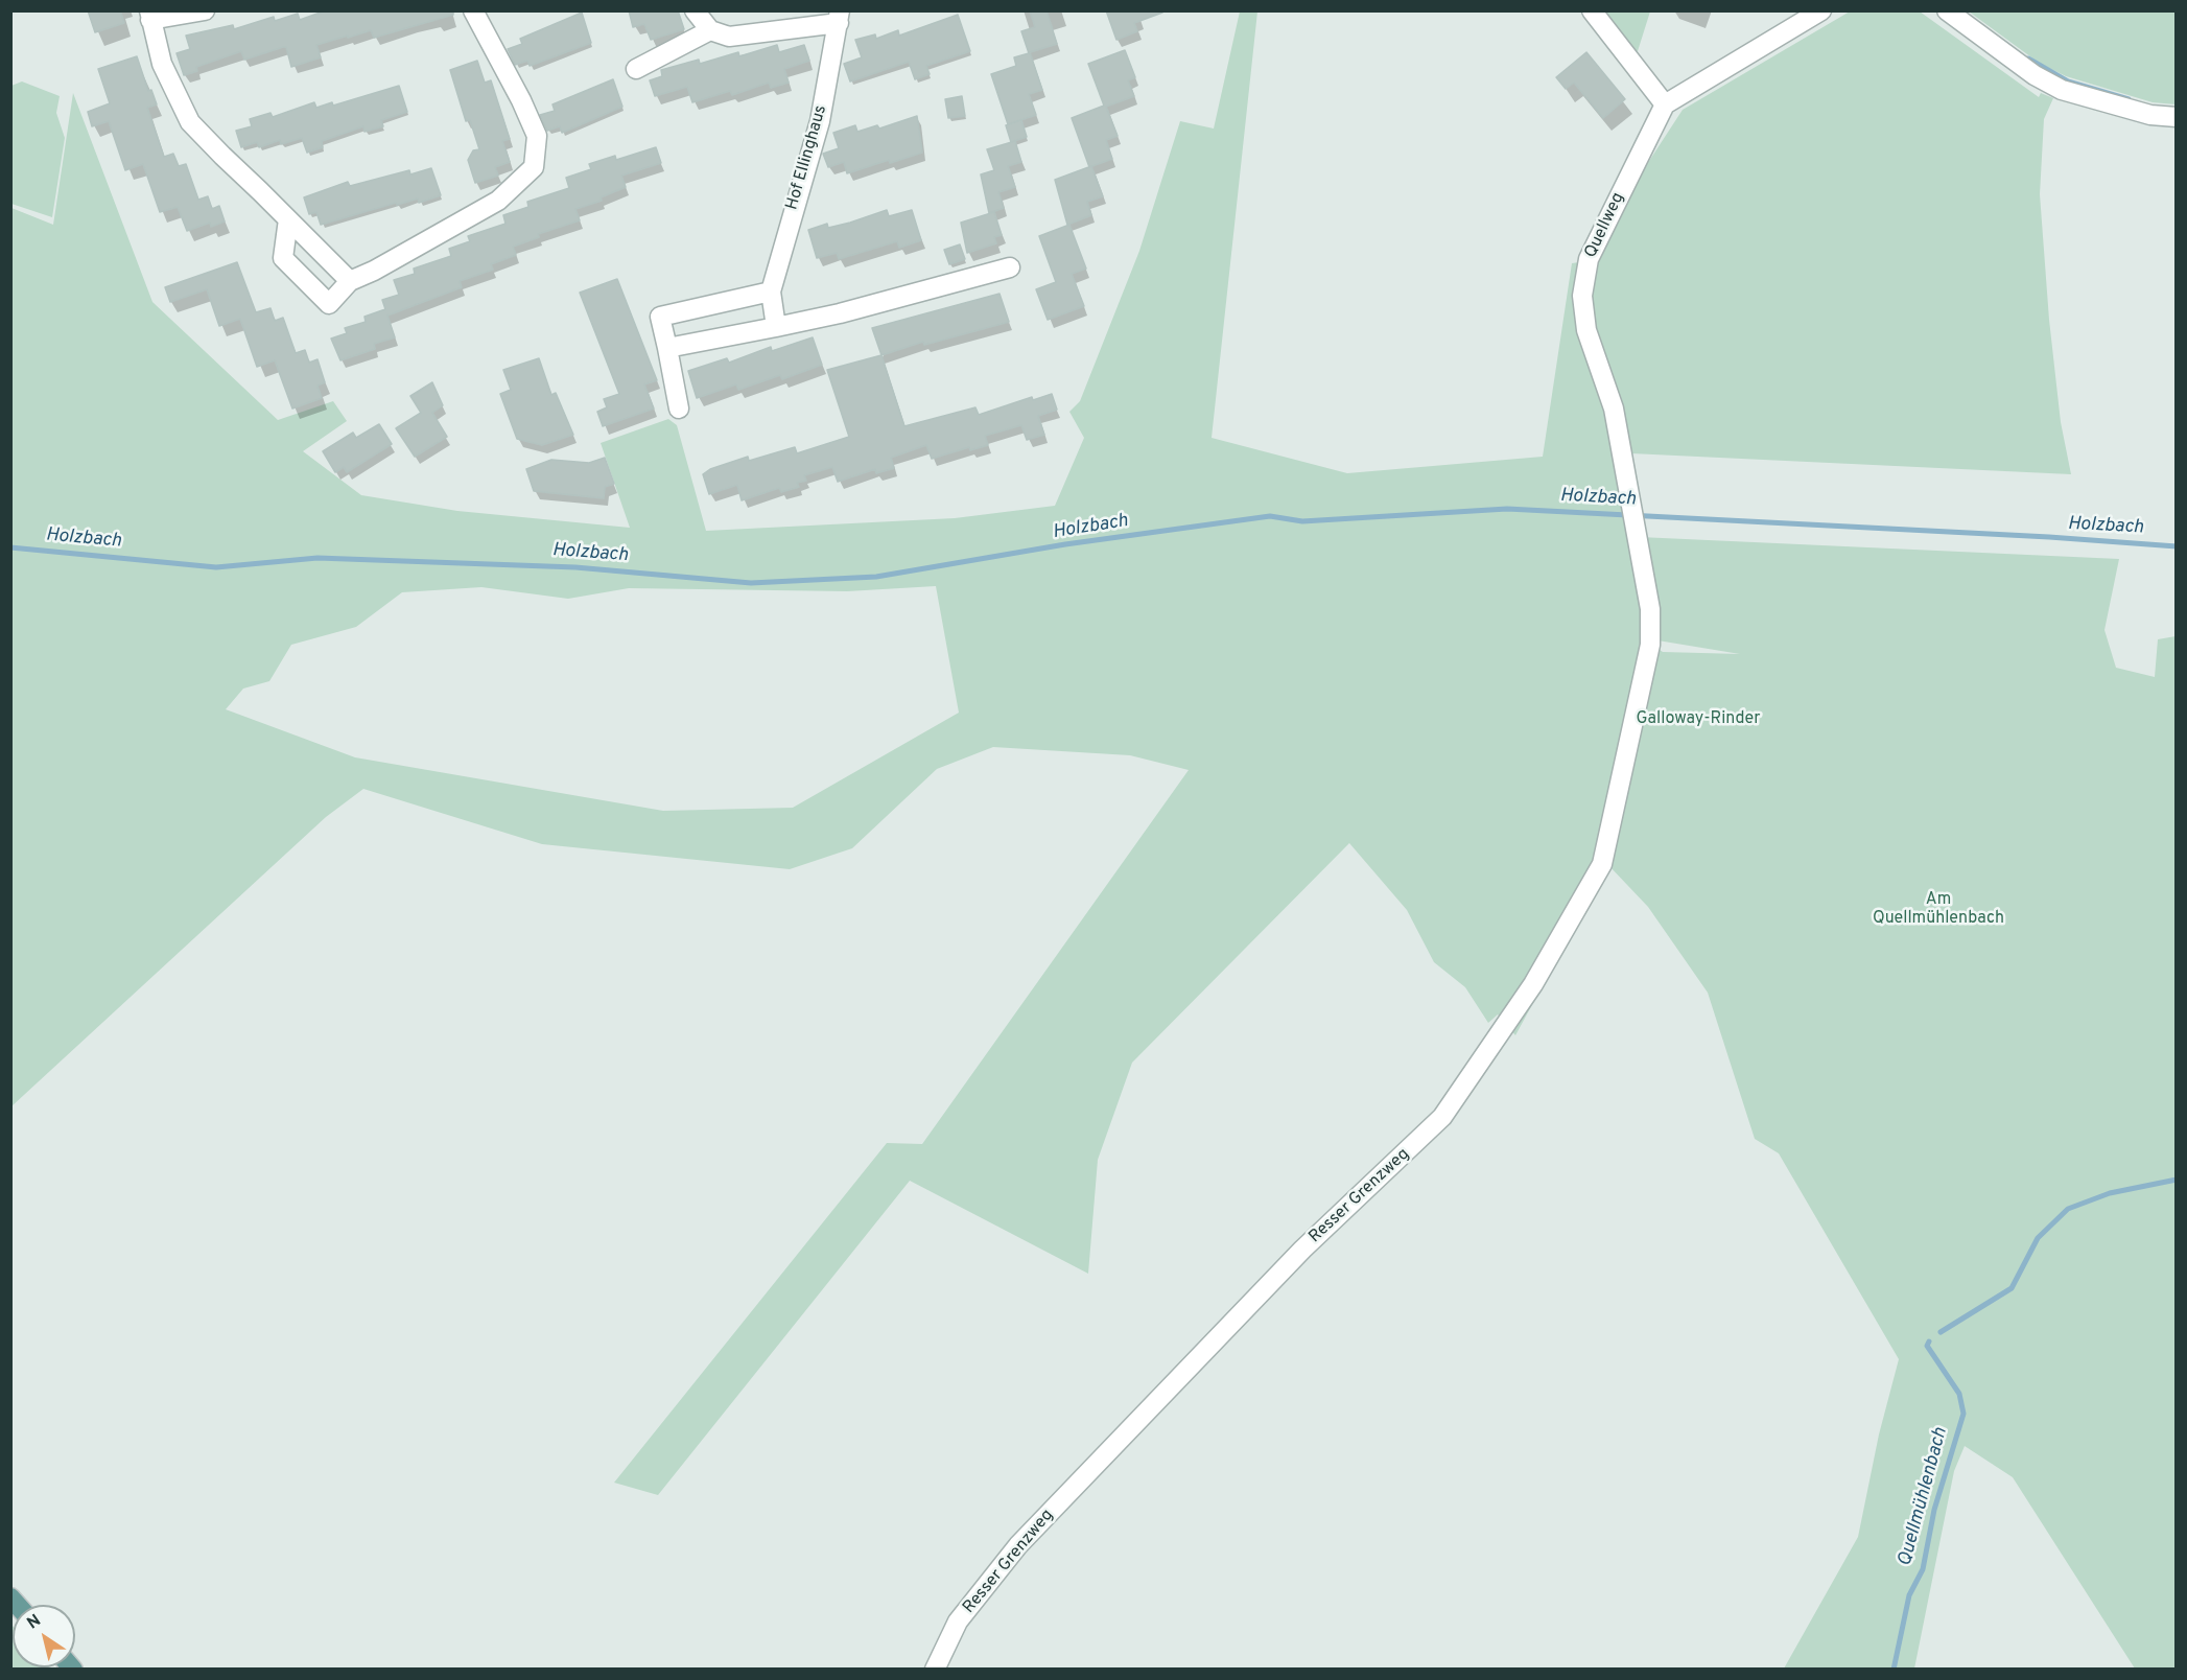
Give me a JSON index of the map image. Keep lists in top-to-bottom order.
{
  "streets": {
    "street": ["Hof Ellinghaus", "Quellweg", "Resser Grenzweg"]
  },
  "crossings": [
    ["Quellweg", "Resser Grenzweg"]
  ],
  "water": ["Holzbach", "Quellmühlenbach"],
  "parks": ["Galloway-Rinder", "Am Quellmühlenbach"],
  "north": "top left"
}
